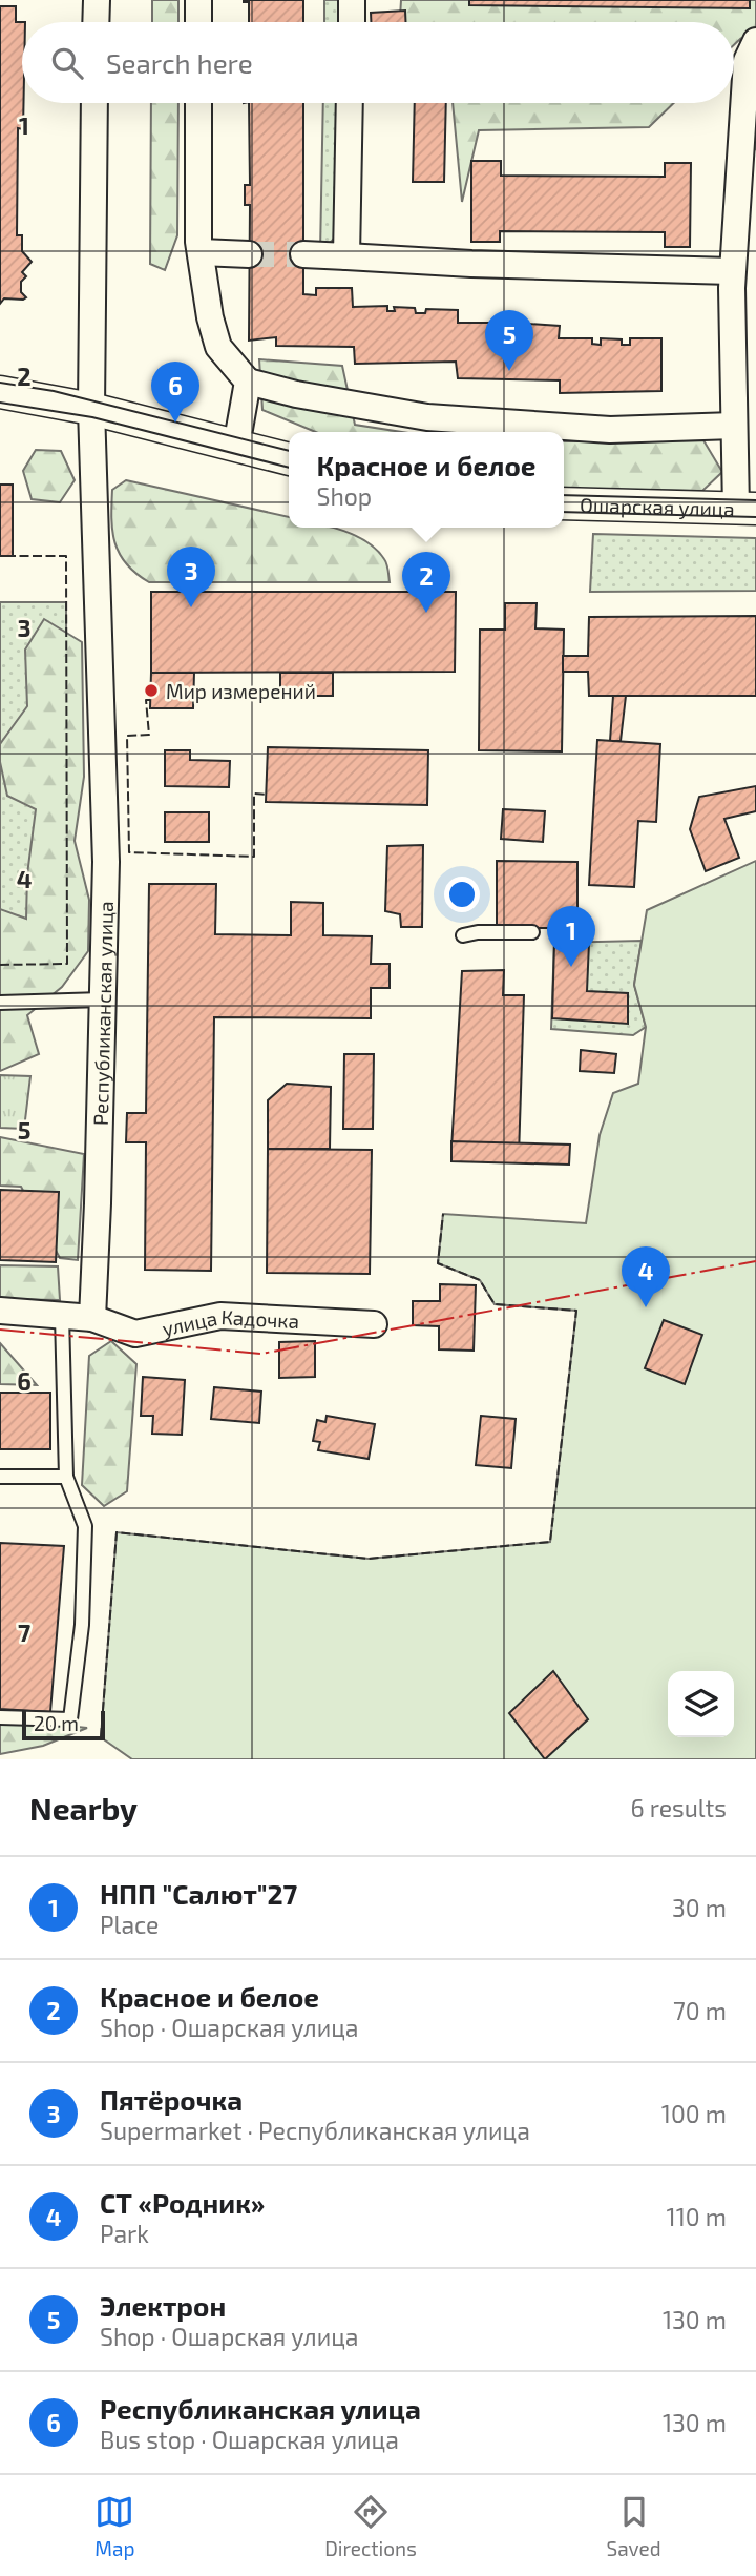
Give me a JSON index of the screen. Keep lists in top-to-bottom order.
{
  "streets": {
    "street": ["Ошарская улица", "Республиканская улица", "улица Кадочка"]
  },
  "crossings": [
    ["Республиканская улица", "улица Кадочка"]
  ],
  "places": ["Мир измерений"],
  "scale_bar": "20 m",
  "page": {
    "search": "Search here",
    "pins": [
      "5",
      "6",
      "3",
      "2",
      "1",
      "4"
    ],
    "popup": ["Красное и белое", "Shop"],
    "scale": "20 m",
    "heading": ["Nearby", "6 results"],
    "list": [
      {
        "mark": "1",
        "name": "НПП \"Салют\"27",
        "note": "Place",
        "value": "30 m"
      },
      {
        "mark": "2",
        "name": "Красное и белое",
        "note": "Shop · Ошарская улица",
        "value": "70 m"
      },
      {
        "mark": "3",
        "name": "Пятёрочка",
        "note": "Supermarket · Республиканская улица",
        "value": "100 m"
      },
      {
        "mark": "4",
        "name": "СТ «Родник»",
        "note": "Park",
        "value": "110 m"
      },
      {
        "mark": "5",
        "name": "Электрон",
        "note": "Shop · Ошарская улица",
        "value": "130 m"
      },
      {
        "mark": "6",
        "name": "Республиканская улица",
        "note": "Bus stop · Ошарская улица",
        "value": "130 m"
      }
    ],
    "nav": ["Map", "Directions", "Saved"]
  },
  "grid": {
    "rows": [
      "1",
      "2",
      "3",
      "4",
      "5",
      "6",
      "7"
    ]
  }
}
